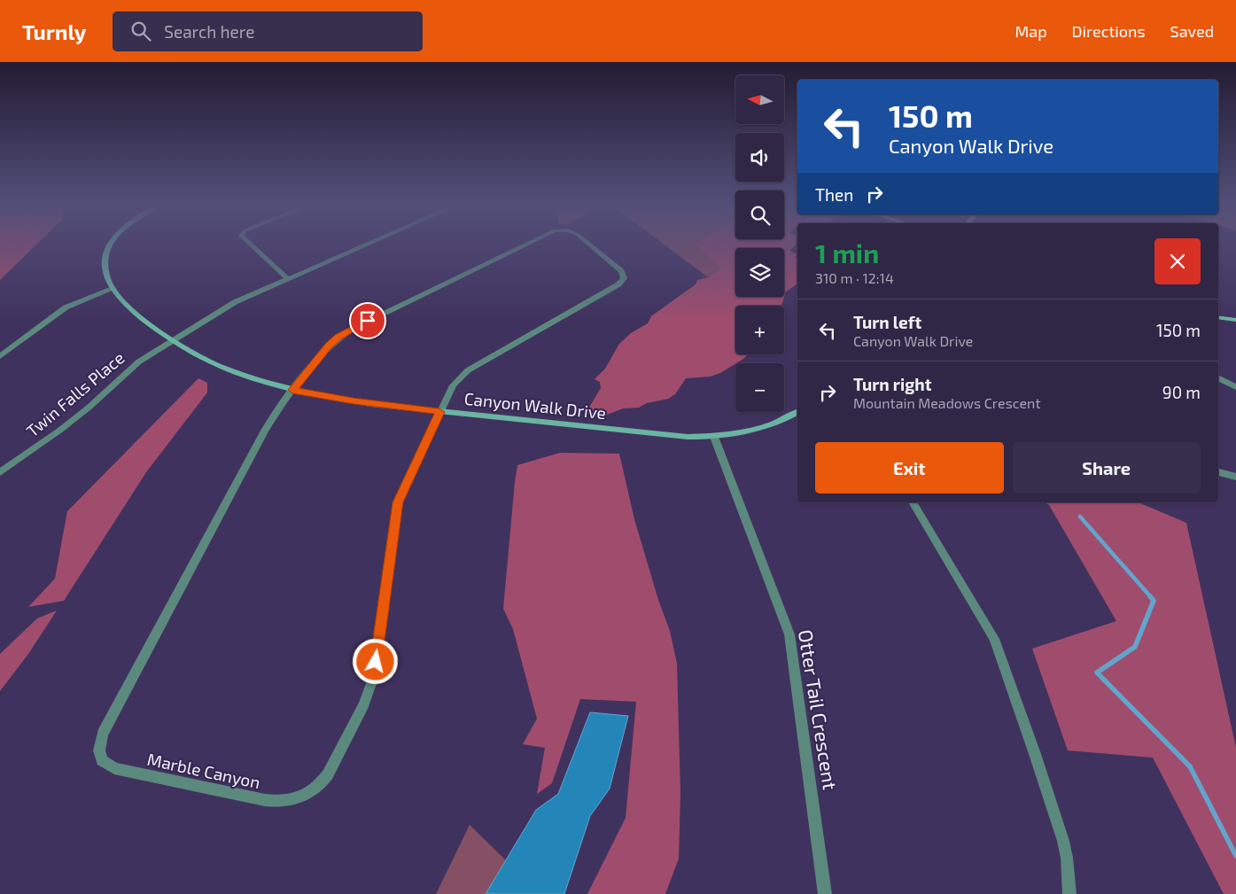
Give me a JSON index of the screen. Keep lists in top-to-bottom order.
{
  "streets": {
    "street": [
      "Twin Falls Place",
      "Canyon Walk Drive",
      "Otter Tail Crescent",
      "Marble Canyon"
    ]
  },
  "crossings": [
    ["Twin Falls Place", "Canyon Walk Drive"],
    ["Canyon Walk Drive", "Otter Tail Crescent"],
    ["Canyon Walk Drive", "Marble Canyon"]
  ],
  "north": "left",
  "page": {
    "header": "Turnly",
    "search": "Search here",
    "nav": ["Map", "Directions", "Saved"],
    "map_buttons": ["+", "−"],
    "turn": ["150 m", "Canyon Walk Drive"],
    "then": "Then",
    "heading": ["1 min", "310 m · 12:14"],
    "list": [
      {
        "name": "Turn left",
        "note": "Canyon Walk Drive",
        "value": "150 m"
      },
      {
        "name": "Turn right",
        "note": "Mountain Meadows Crescent",
        "value": "90 m"
      }
    ],
    "buttons": ["Exit", "Share"]
  }
}
